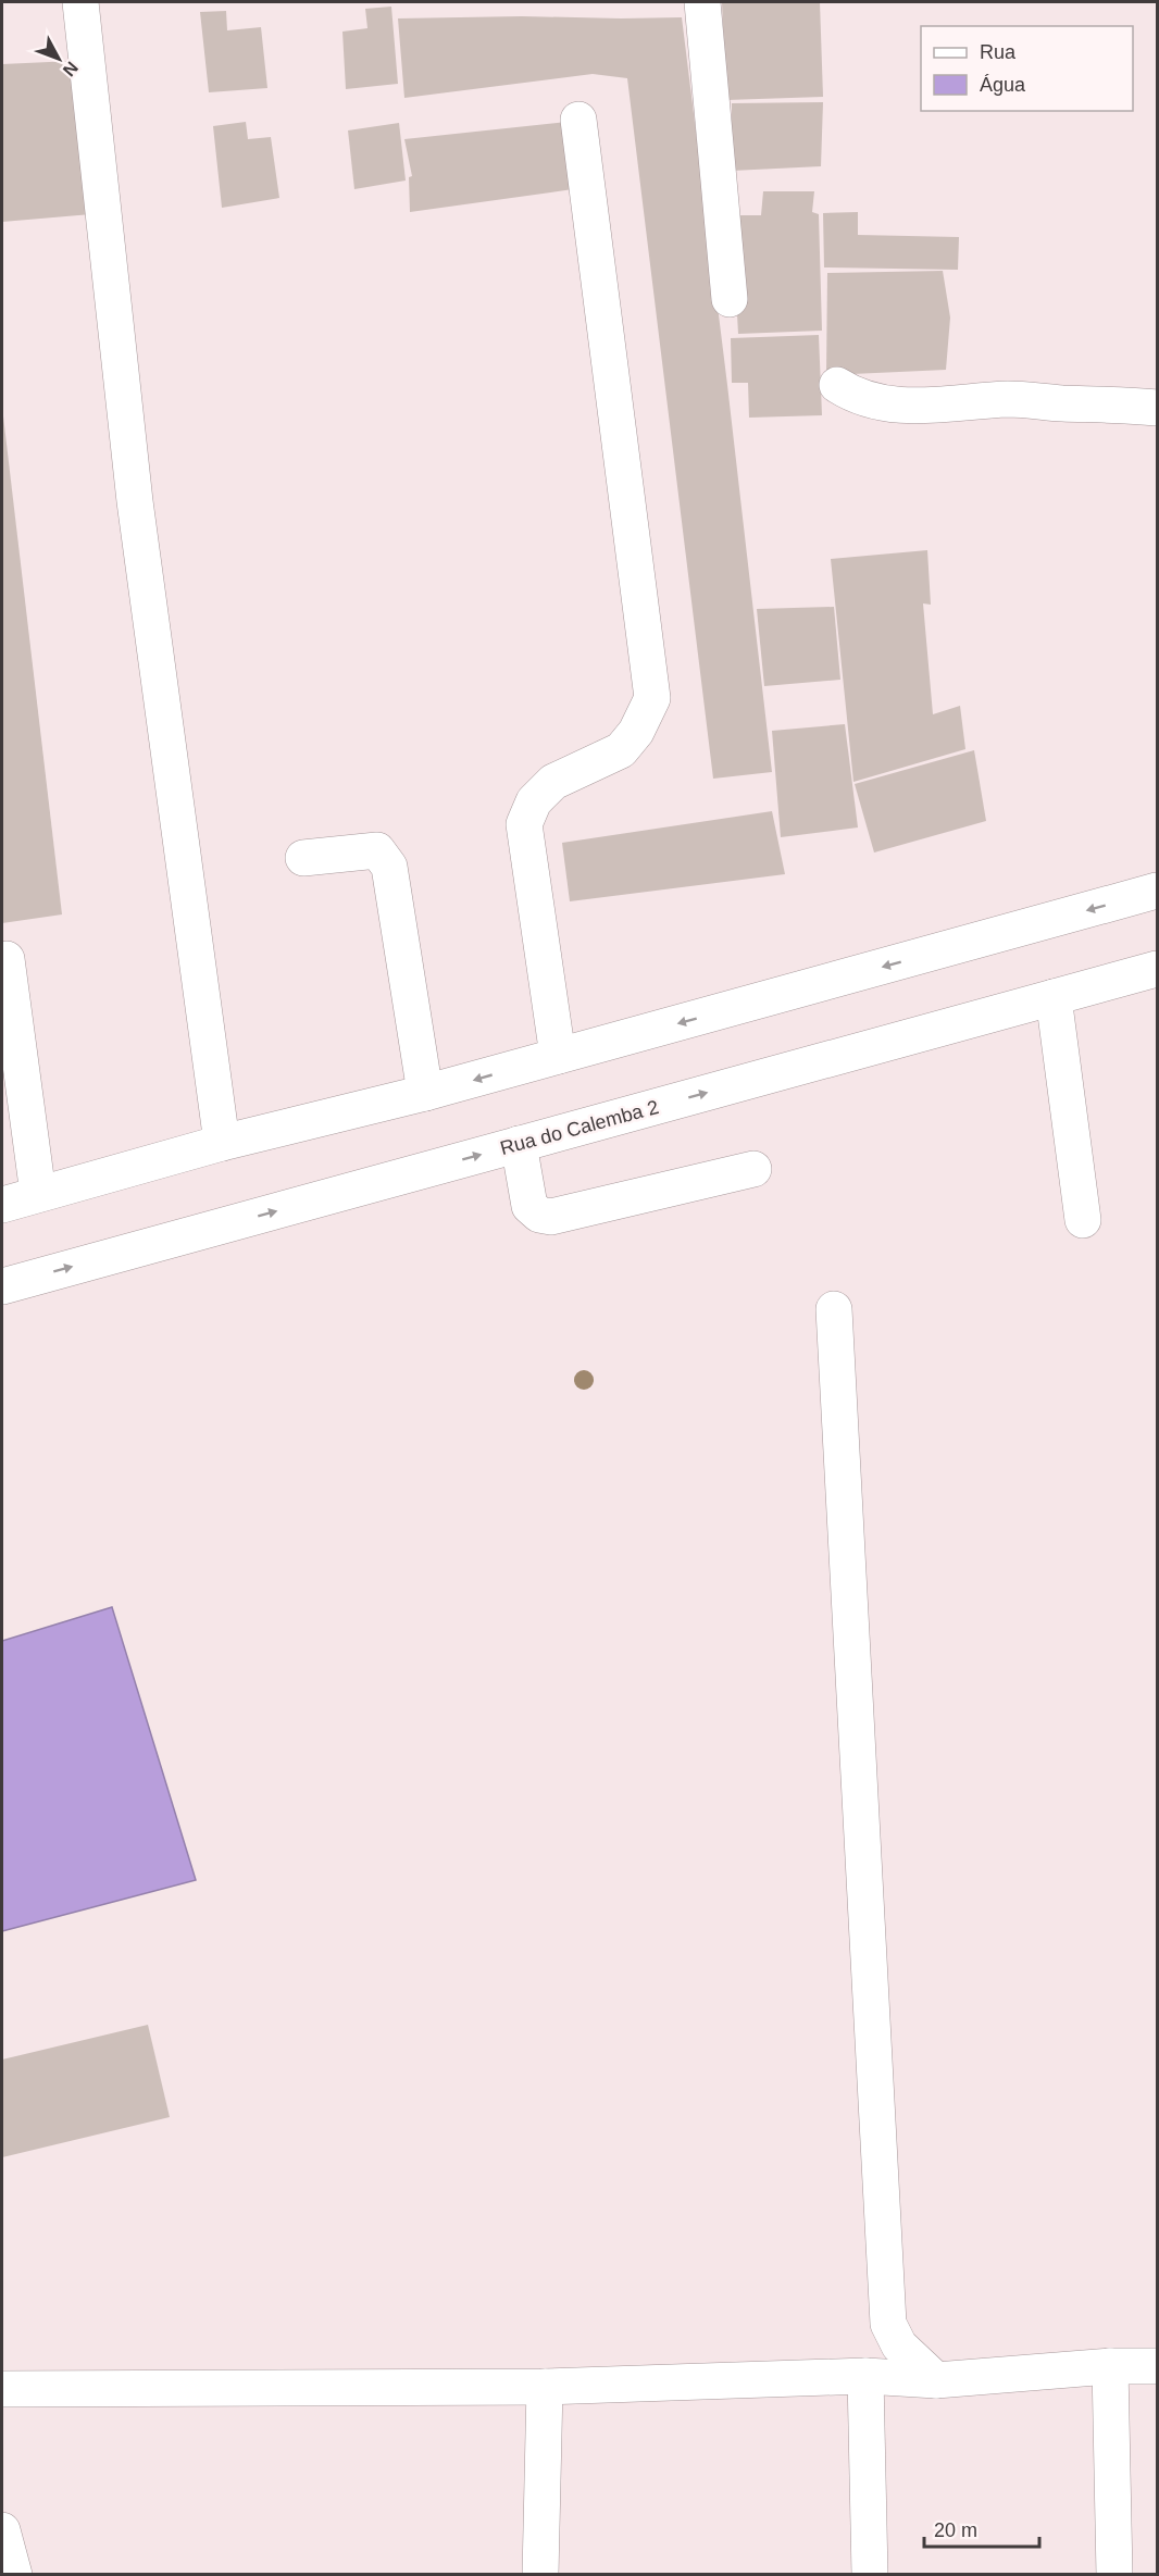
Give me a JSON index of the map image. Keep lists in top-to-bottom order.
{
  "streets": {
    "street": ["Rua do Calemba 2"]
  },
  "legend": ["Rua", "Água"],
  "scale_bar": "20 m",
  "north": "bottom right"
}
